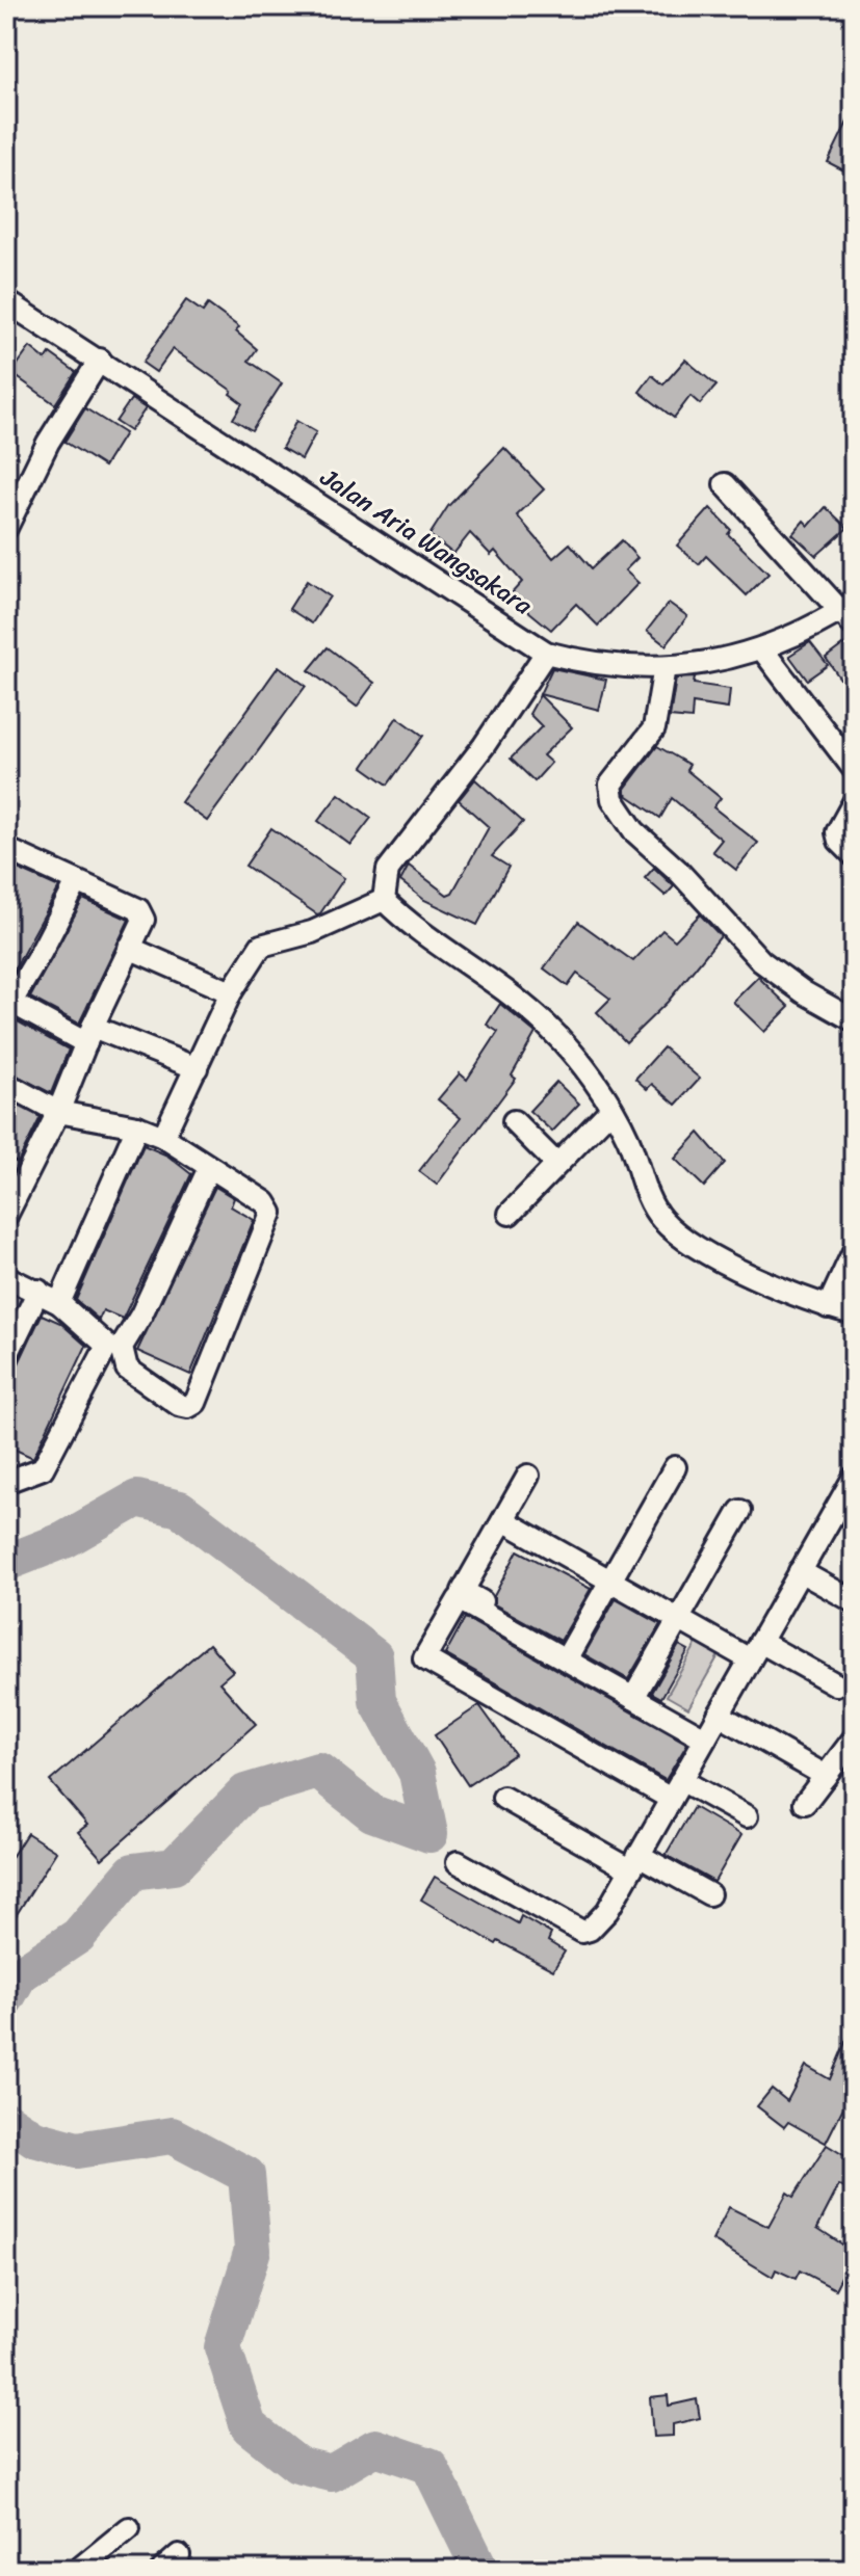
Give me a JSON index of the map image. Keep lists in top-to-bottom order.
{
  "streets": {
    "street": ["Jalan Aria Wangsakara"]
  }
}
